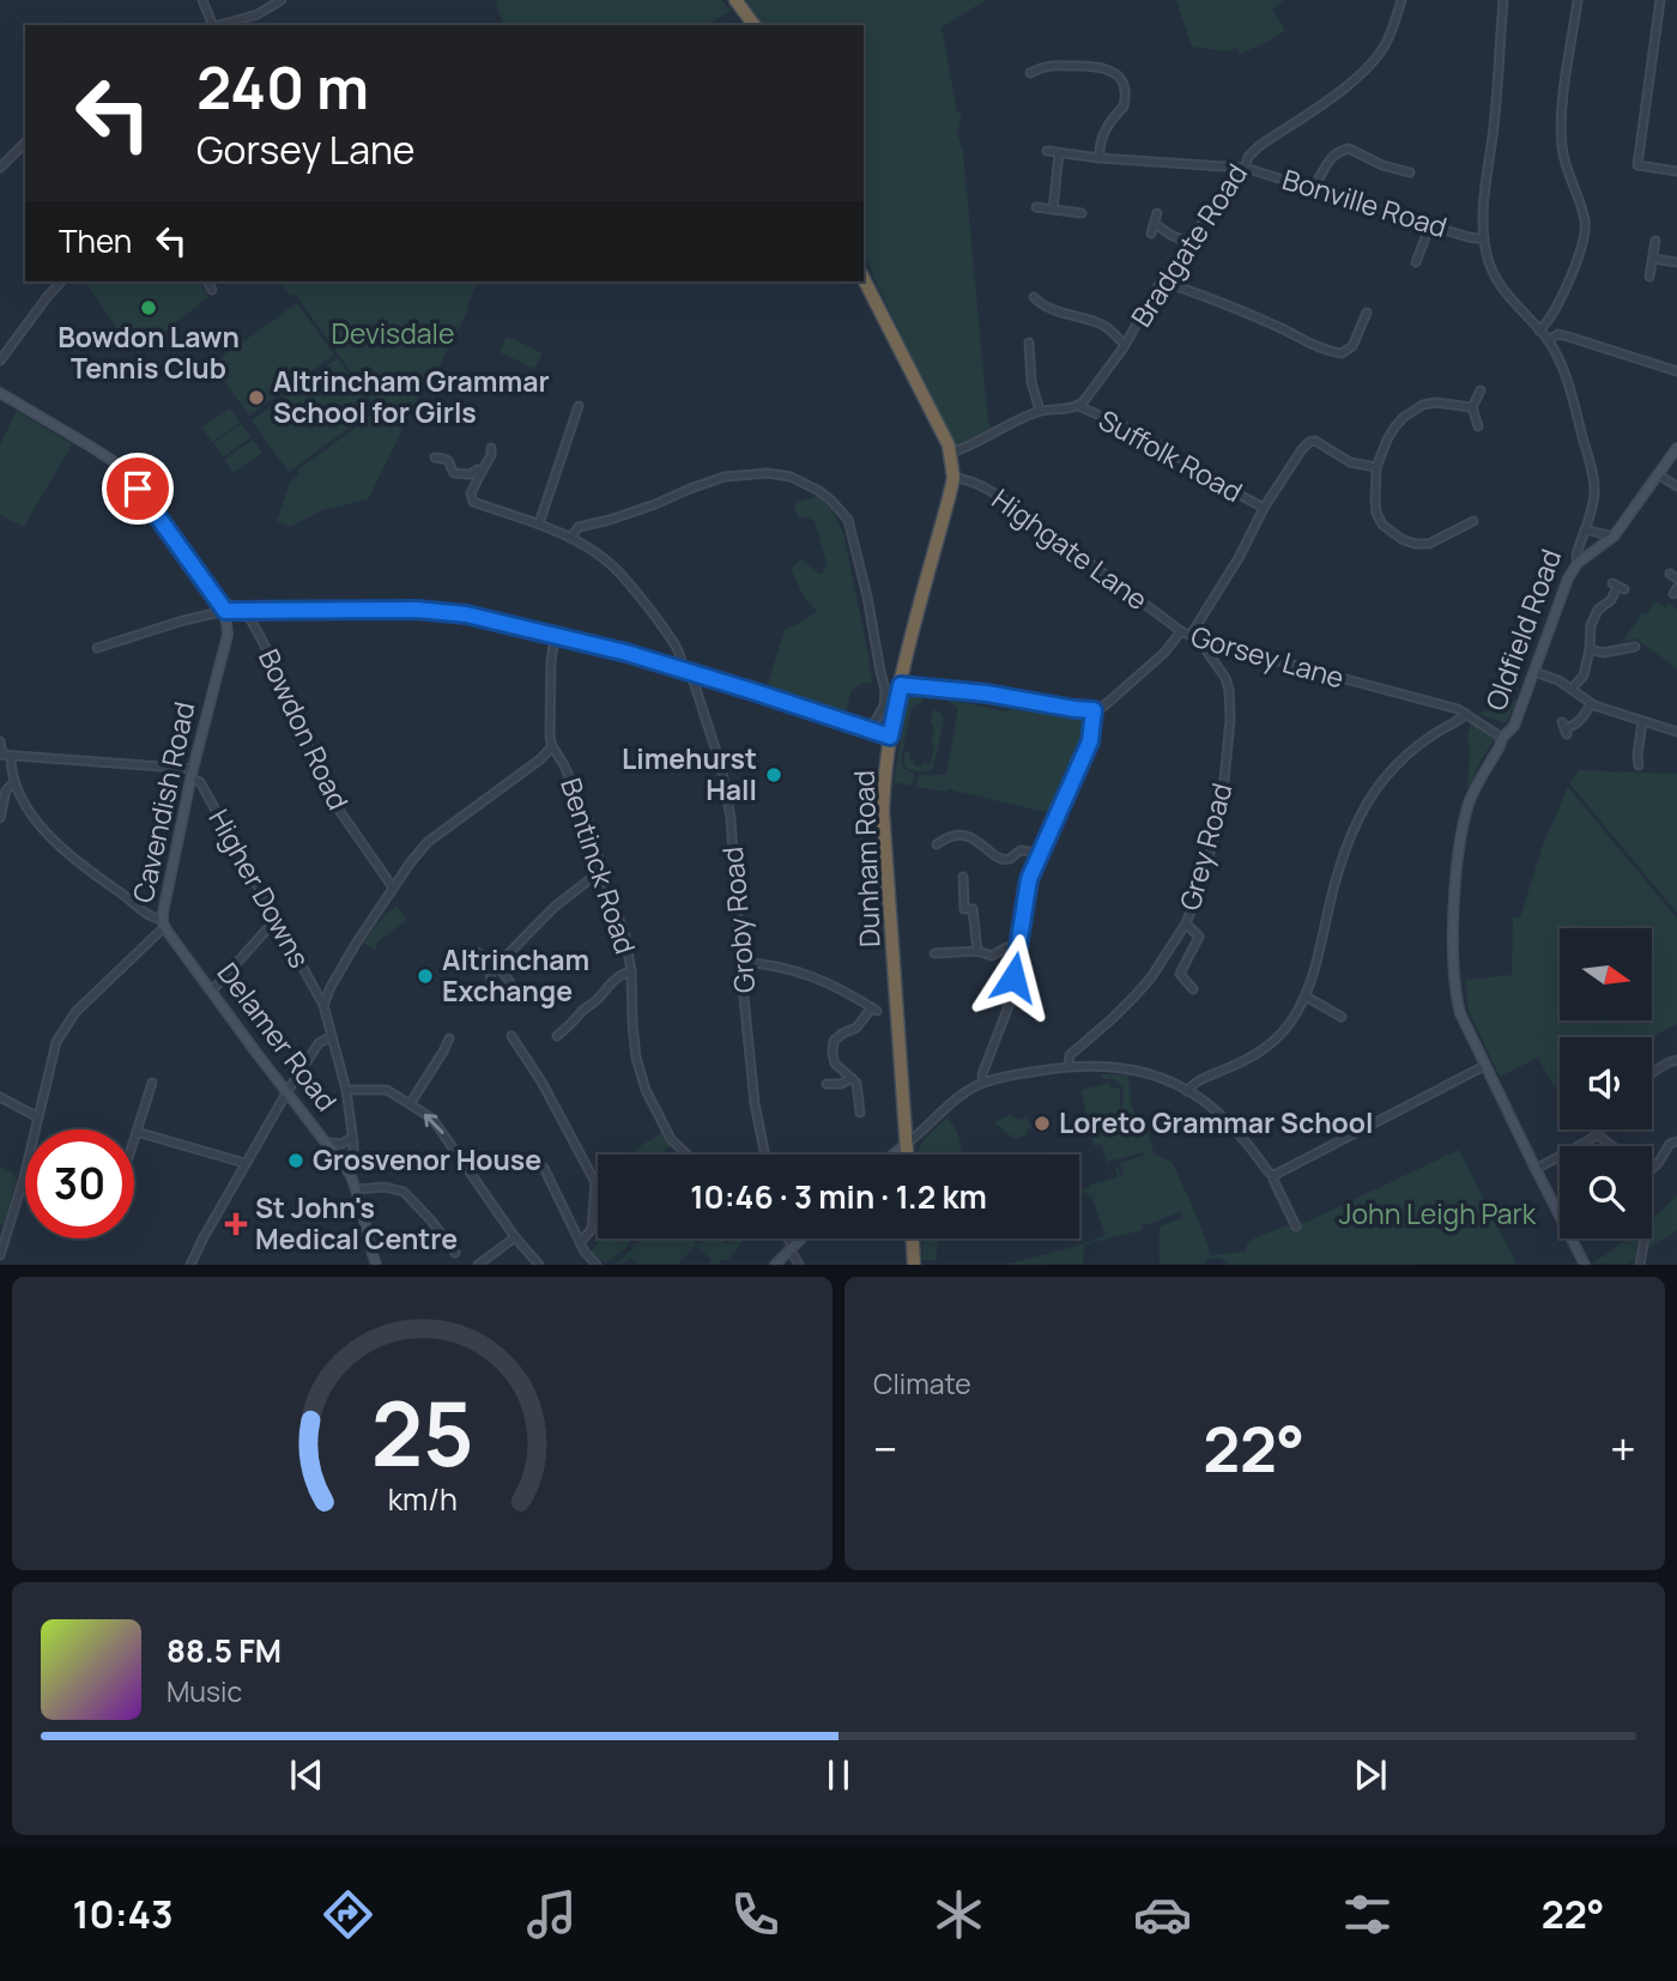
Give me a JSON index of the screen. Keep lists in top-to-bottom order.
{
  "streets": {
    "highway": ["Dunham Road"],
    "street": [
      "Bonville Road",
      "Bradgate Road",
      "Suffolk Road",
      "Highgate Lane",
      "Oldfield Road",
      "Gorsey Lane",
      "Bowdon Road",
      "Cavendish Road",
      "Grey Road",
      "Bentinck Road",
      "Higher Downs",
      "Groby Road",
      "Delamer Road"
    ]
  },
  "crossings": [
    ["Bonville Road", "Bradgate Road"],
    ["Bonville Road", "Oldfield Road"],
    ["Bradgate Road", "Suffolk Road"],
    ["Highgate Lane", "Gorsey Lane"],
    ["Highgate Lane", "Dunham Road"],
    ["Oldfield Road", "Gorsey Lane"],
    ["Gorsey Lane", "Grey Road"],
    ["Cavendish Road", "Higher Downs"],
    ["Cavendish Road", "Delamer Road"],
    ["Higher Downs", "Delamer Road"]
  ],
  "parks": ["Devisdale", "John Leigh Park"],
  "places": {
    "other": [
      "Bowdon Lawn Tennis Club",
      "Altrincham Grammar School for Girls",
      "Limehurst Hall",
      "Altrincham Exchange",
      "Loreto Grammar School",
      "Grosvenor House"
    ],
    "health": ["St John's Medical Centre"]
  },
  "north": "right",
  "page": {
    "turn": ["240 m", "Gorsey Lane"],
    "then": "Then",
    "limit": "30",
    "trip": "10:46 · 3 min · 1.2 km",
    "tile": "Climate",
    "heat": ["−", "22°", "+"],
    "song": ["88.5 FM", "Music"],
    "tabs": ["10:43", "22°"],
    "gauge": ["25", "km/h"]
  }
}
